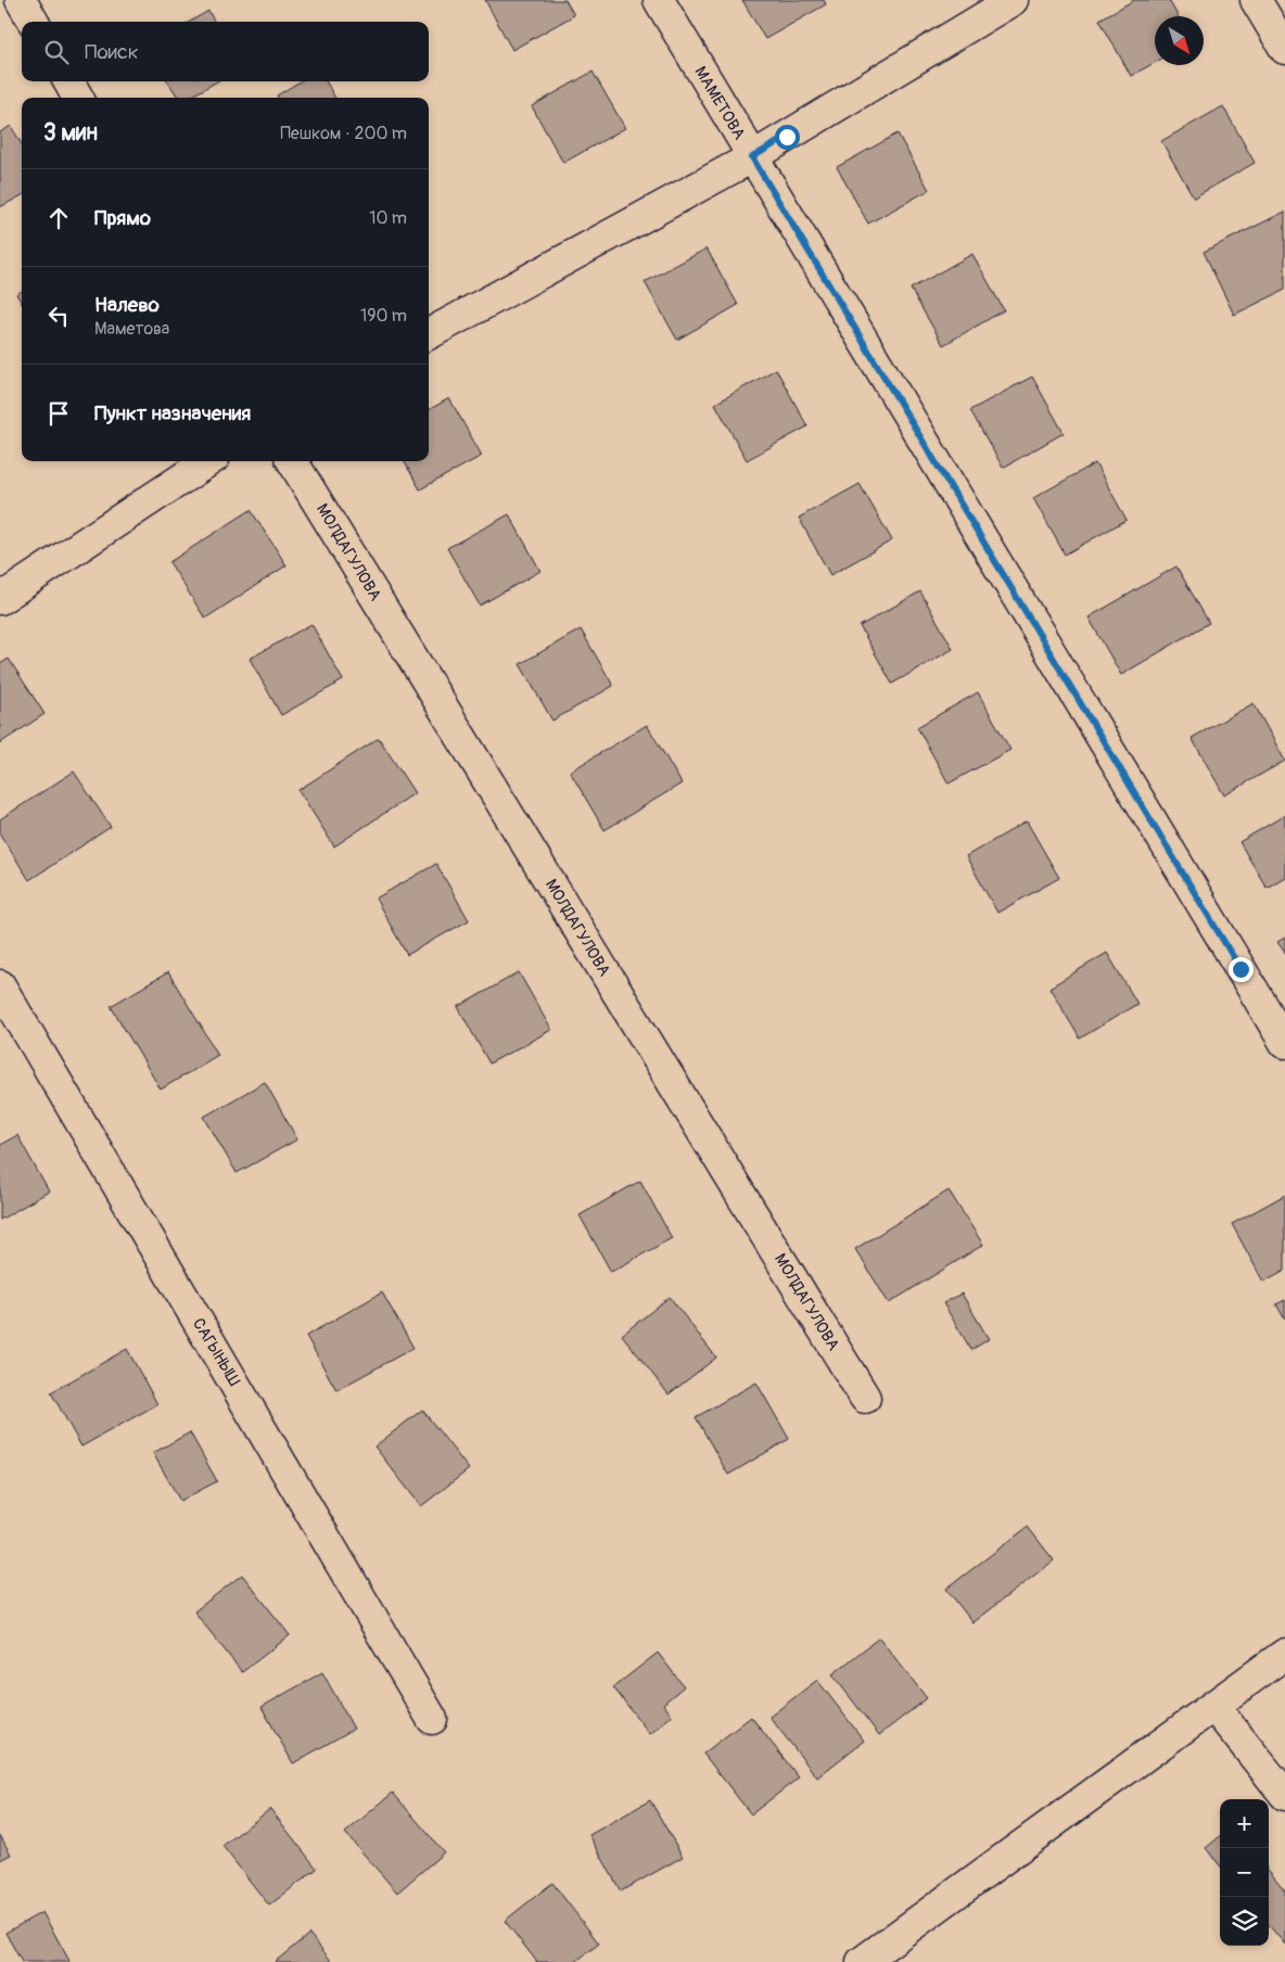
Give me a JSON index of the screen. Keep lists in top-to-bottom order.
{
  "streets": {
    "street": ["МАМЕТОВА", "МОЛДАГУЛОВА", "САГЫНЫШ"]
  },
  "north": "bottom right",
  "page": {
    "search": "Поиск",
    "heading": ["3 мин", "Пешком · 200 m"],
    "list": [
      ["Прямо", "10 m"],
      ["Налево", "Маметова", "190 m"],
      "Пункт назначения"
    ],
    "map_buttons": ["+", "−"]
  }
}
